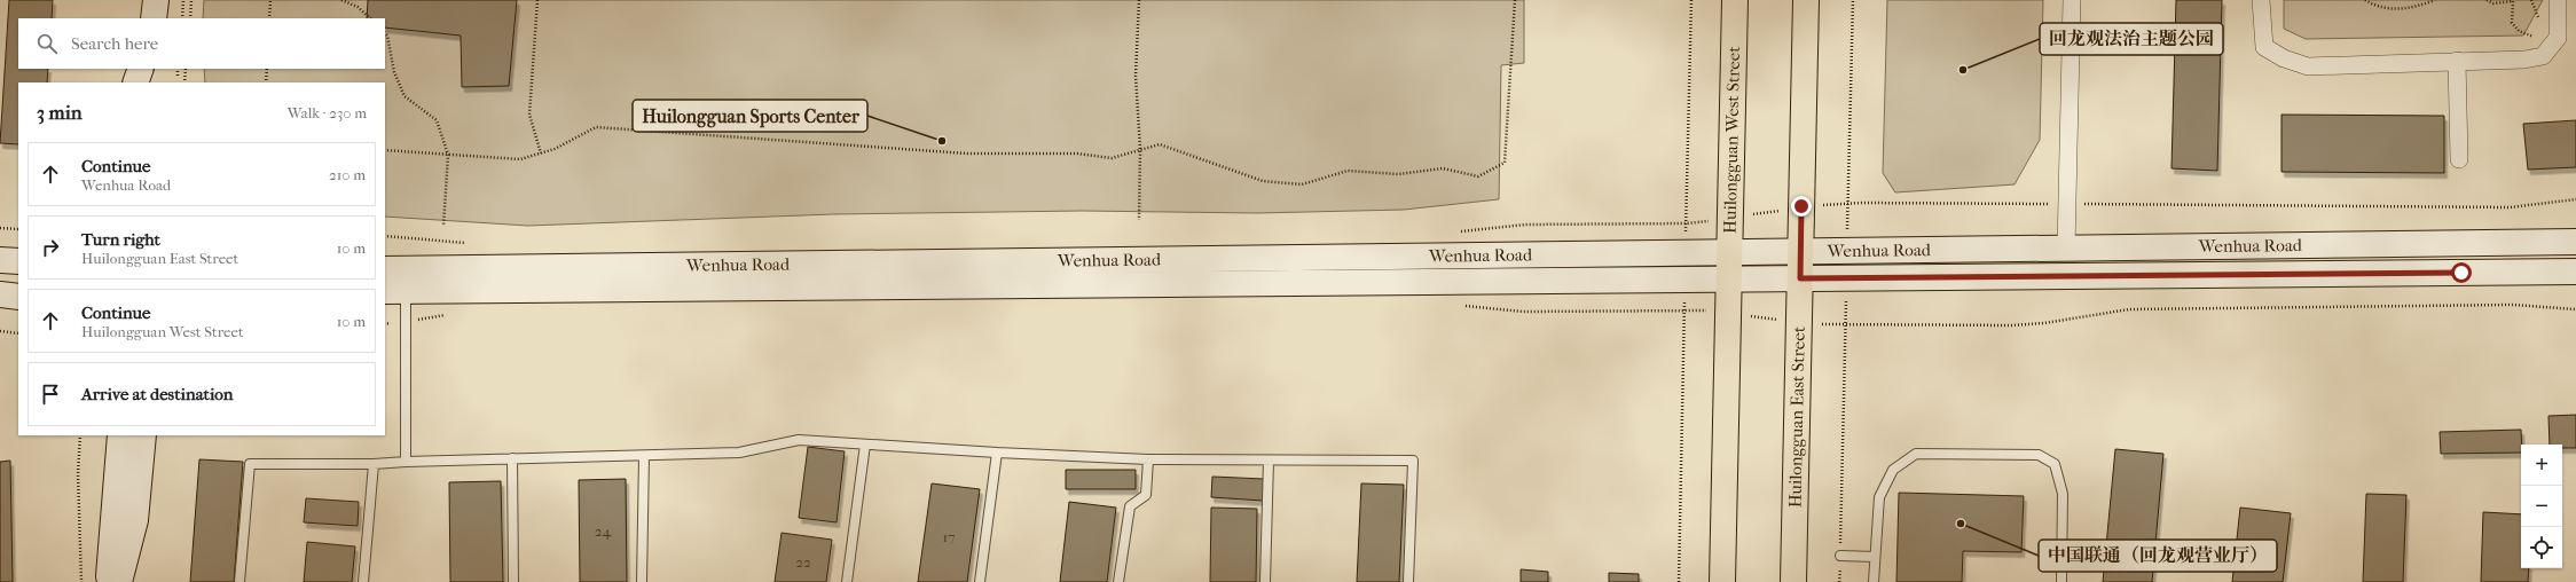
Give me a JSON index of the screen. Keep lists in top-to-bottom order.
{
  "streets": {
    "main road": ["Huilongguan West Street", "Huilongguan East Street"],
    "street": ["Wenhua Road"]
  },
  "crossings": [
    ["Huilongguan West Street", "Wenhua Road"],
    ["Wenhua Road", "Huilongguan East Street"]
  ],
  "places": ["回龙观法治主题公园", "Huilongguan Sports Center", "中国联通（回龙观营业厅）"],
  "house_numbers": ["24", "17", "22"],
  "page": {
    "search": "Search here",
    "heading": ["3 min", "Walk · 230 m"],
    "list": [
      ["Continue", "Wenhua Road", "210 m"],
      ["Turn right", "Huilongguan East Street", "10 m"],
      ["Continue", "Huilongguan West Street", "10 m"],
      "Arrive at destination"
    ],
    "map_buttons": ["+", "−"]
  }
}
